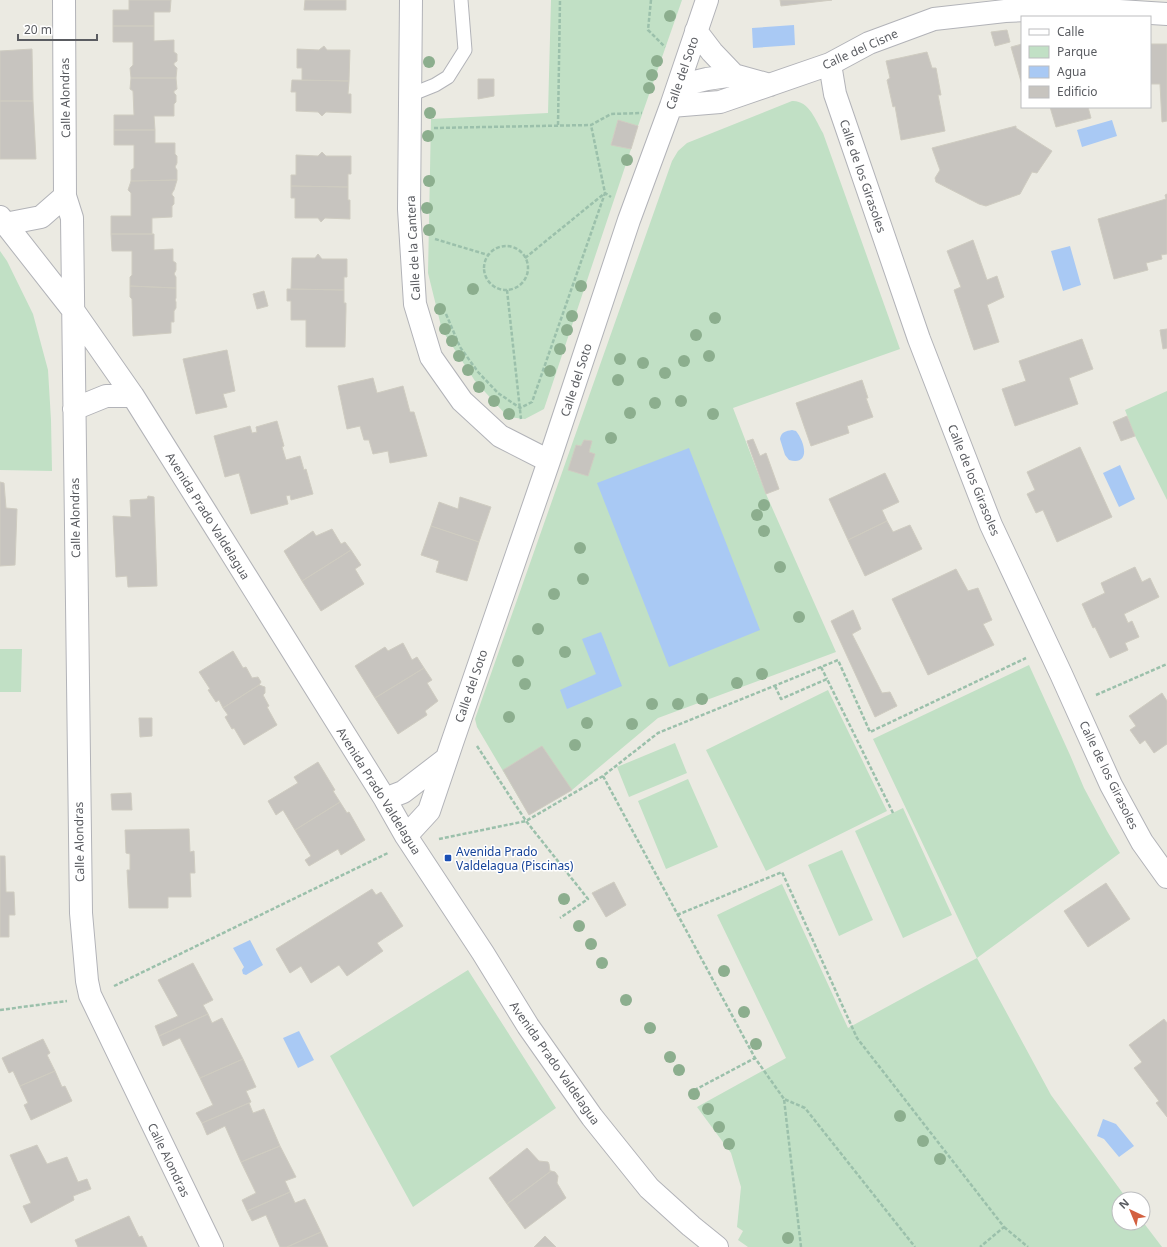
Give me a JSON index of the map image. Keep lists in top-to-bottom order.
{
  "streets": {
    "street": [
      "Calle del Cisne",
      "Calle del Soto",
      "Calle Alondras",
      "Calle de los Girasoles",
      "Calle de la Cantera",
      "Avenida Prado Valdelagua"
    ]
  },
  "crossings": [
    ["Calle del Cisne", "Calle del Soto"],
    ["Calle del Cisne", "Calle de los Girasoles"],
    ["Calle del Soto", "Calle de la Cantera"],
    ["Calle del Soto", "Avenida Prado Valdelagua"],
    ["Calle Alondras", "Avenida Prado Valdelagua"]
  ],
  "places": {
    "transit": ["Avenida Prado Valdelagua (Piscinas)"]
  },
  "legend": [
    "Calle",
    "Parque",
    "Agua",
    "Edificio"
  ],
  "scale_bar": "20 m",
  "north": "top left"
}
